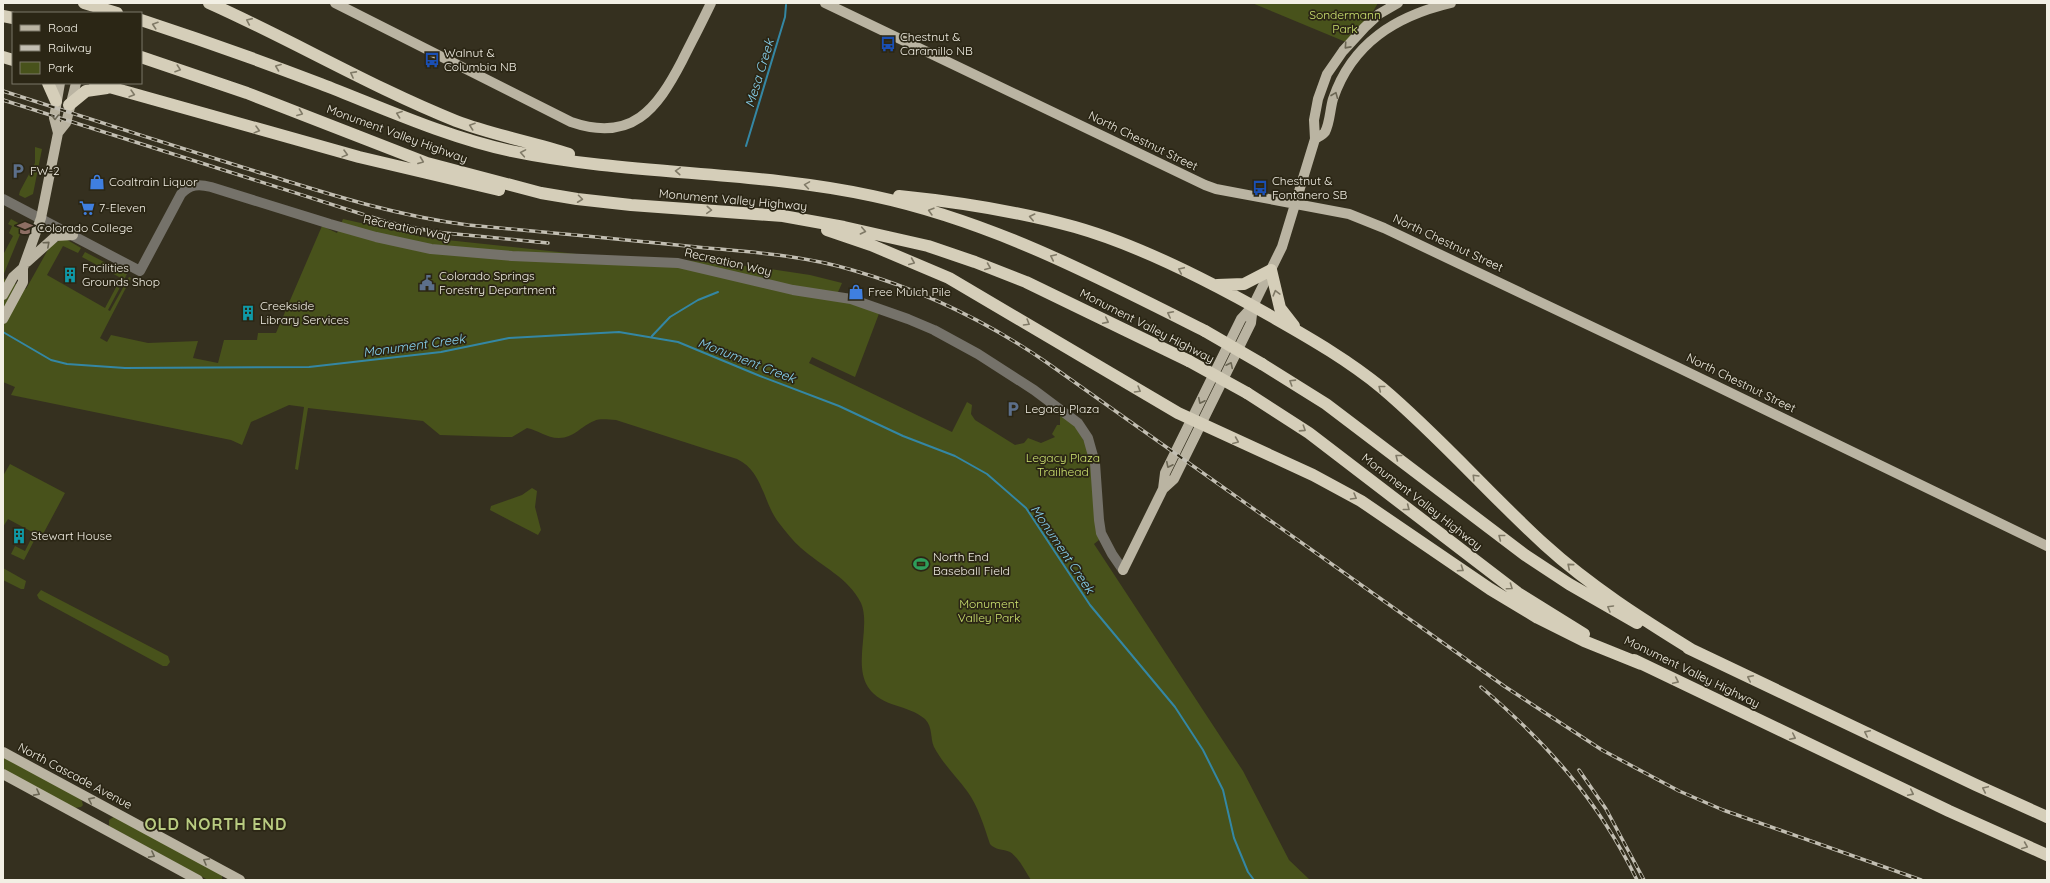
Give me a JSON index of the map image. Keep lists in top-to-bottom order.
{
  "streets": {
    "highway": ["Monument Valley Highway"],
    "main road": ["North Chestnut Street", "North Cascade Avenue"],
    "street": ["Recreation Way"]
  },
  "districts": ["OLD NORTH END"],
  "water": ["Mesa Creek", "Monument Creek"],
  "parks": ["Sondermann Park", "Legacy Plaza Trailhead", "Monument Valley Park"],
  "places": {
    "bus stop": ["Chestnut & Caramillo NB", "Walnut & Columbia NB", "Chestnut & Fontanero SB"],
    "parking": ["FW-2", "Legacy Plaza"],
    "shop": ["Coaltrain Liquor", "Free Mulch Pile"],
    "supermarket": ["7-Eleven"],
    "school or university": ["Colorado College"],
    "building": ["Facilities Grounds Shop", "Creekside Library Services", "Stewart House"],
    "public building": ["Colorado Springs Forestry Department"],
    "sports": ["North End Baseball Field"]
  },
  "legend": ["Road", "Railway", "Park"]
}
